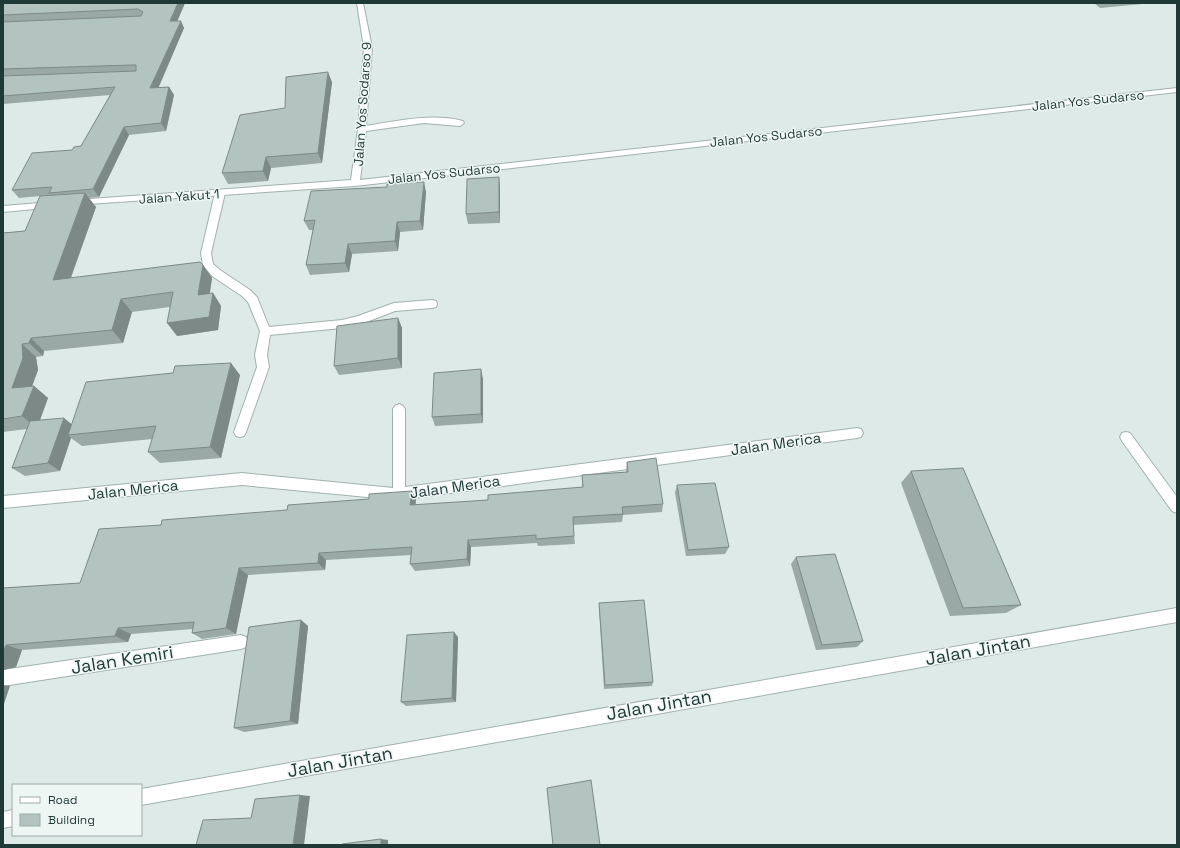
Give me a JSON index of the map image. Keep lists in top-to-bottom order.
{
  "streets": {
    "street": [
      "Jalan Yos Sudarso",
      "Jalan Yos Sodarso 9",
      "Jalan Yakut 1",
      "Jalan Merica",
      "Jalan Jintan",
      "Jalan Kemiri"
    ]
  },
  "crossings": [
    ["Jalan Yos Sudarso", "Jalan Yos Sodarso 9"],
    ["Jalan Yos Sudarso", "Jalan Yakut 1"],
    ["Jalan Yos Sodarso 9", "Jalan Yakut 1"]
  ],
  "legend": ["Road", "Building"]
}
